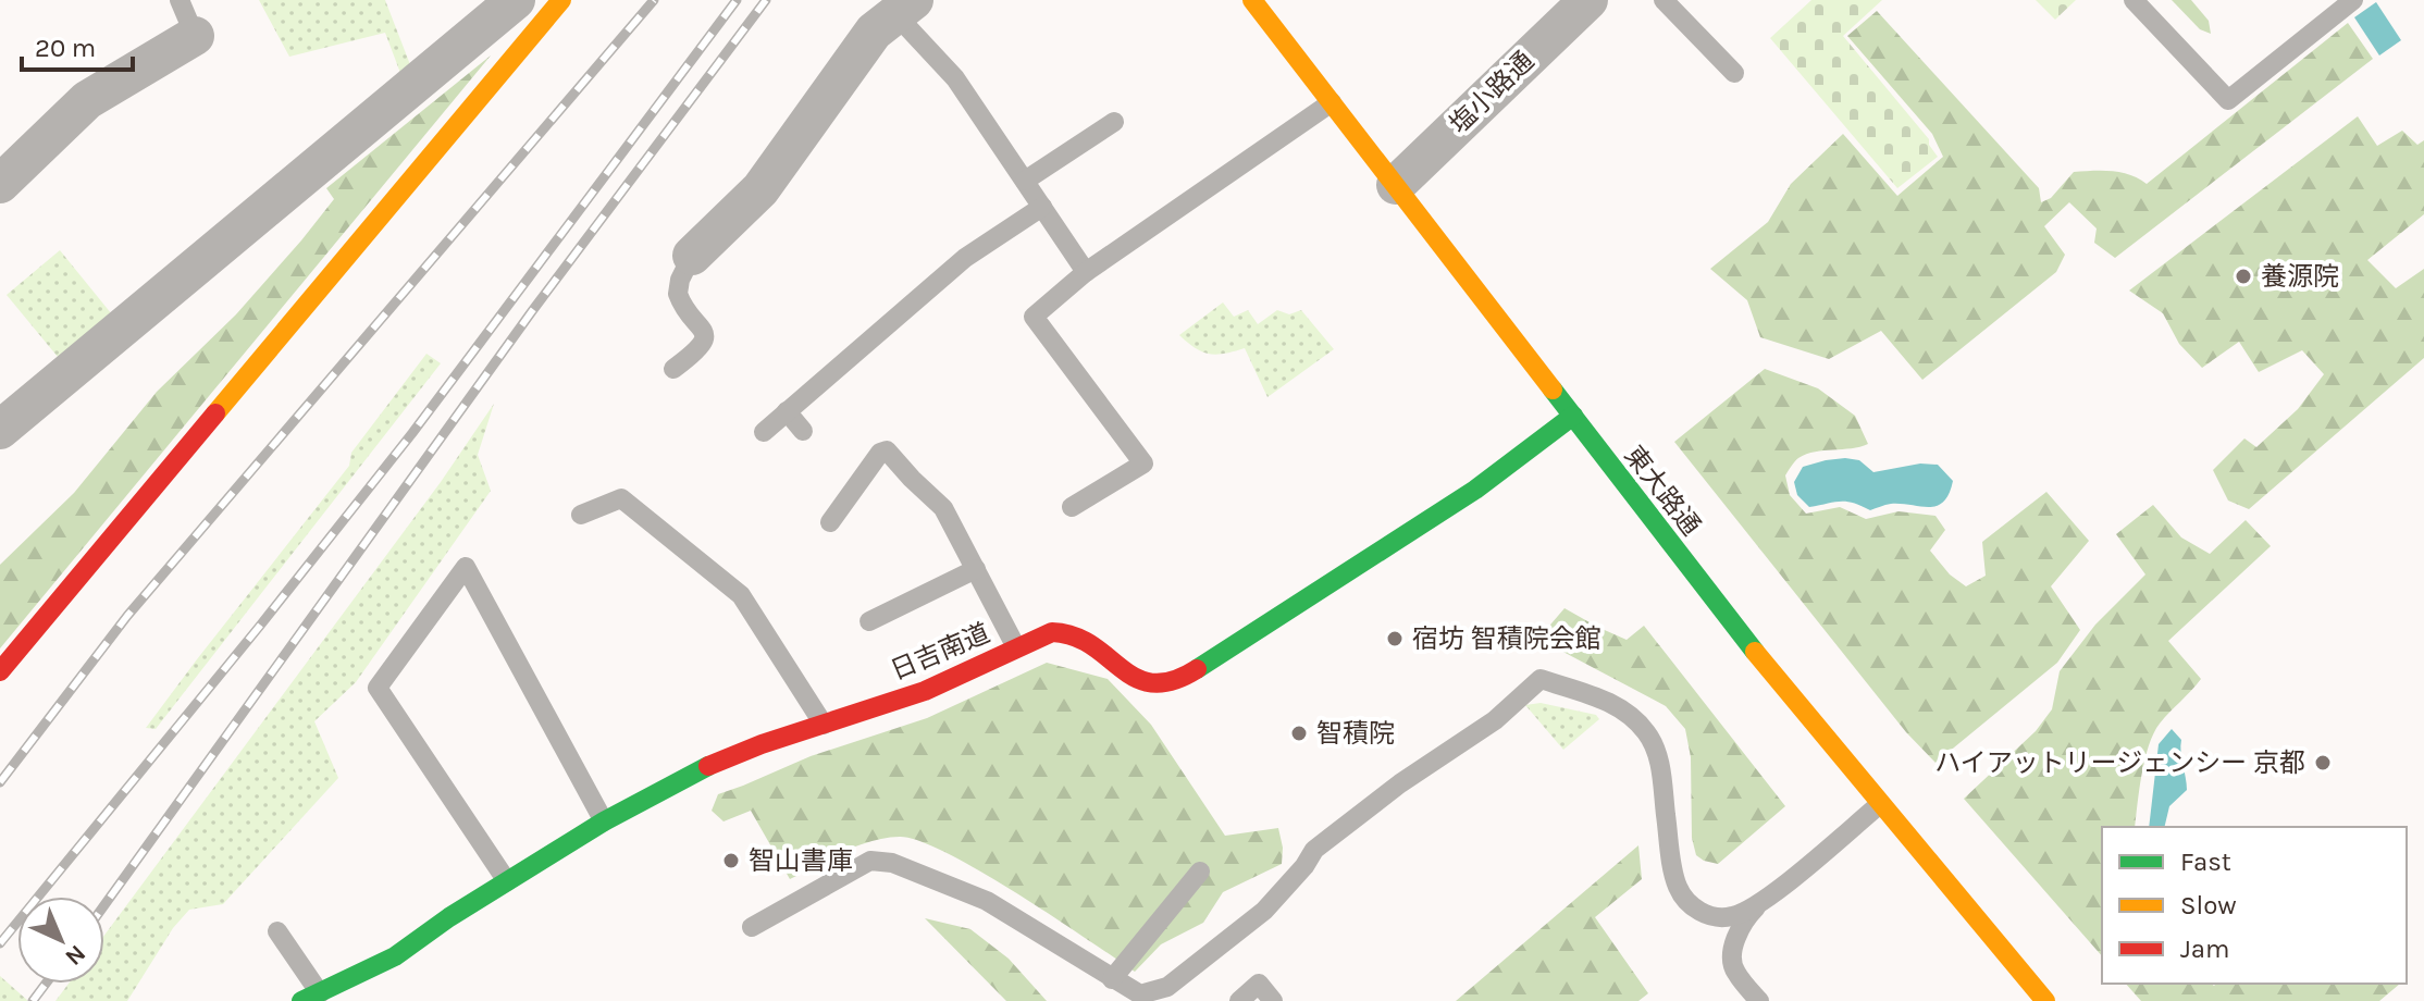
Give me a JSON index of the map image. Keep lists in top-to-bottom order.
{
  "streets": {
    "street": ["塩小路通", "東大路通", "日吉南道"]
  },
  "crossings": [
    ["塩小路通", "東大路通"],
    ["東大路通", "日吉南道"]
  ],
  "places": [
    "養源院",
    "宿坊 智積院会館",
    "智積院",
    "ハイアットリージェンシー 京都",
    "智山書庫"
  ],
  "legend": ["Fast", "Slow", "Jam"],
  "scale_bar": "20 m",
  "north": "bottom right"
}
